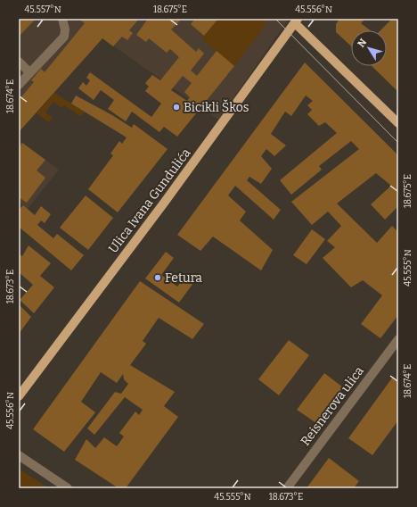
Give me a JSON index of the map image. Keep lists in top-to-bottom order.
{
  "streets": {
    "main road": ["Ulica Ivana Gundulića"],
    "street": ["Reisnerova ulica"]
  },
  "places": ["Bicikli Škos", "Fetura"],
  "north": "top left",
  "coordinates": [
    "45.557°N",
    "18.675°E",
    "45.556°N",
    "18.674°E",
    "45.555°N",
    "18.673°E"
  ]
}
